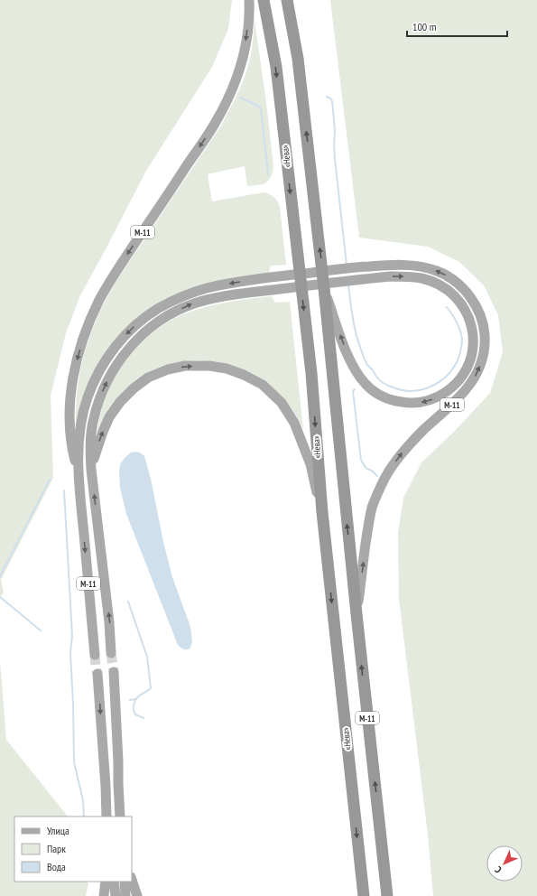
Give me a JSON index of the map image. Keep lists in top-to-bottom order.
{
  "streets": {
    "highway": ["«Нева»", "М-11"]
  },
  "crossings": [
    ["«Нева»", "М-11"]
  ],
  "legend": ["Улица", "Парк", "Вода"],
  "scale_bar": "100 m",
  "north": "bottom left"
}
